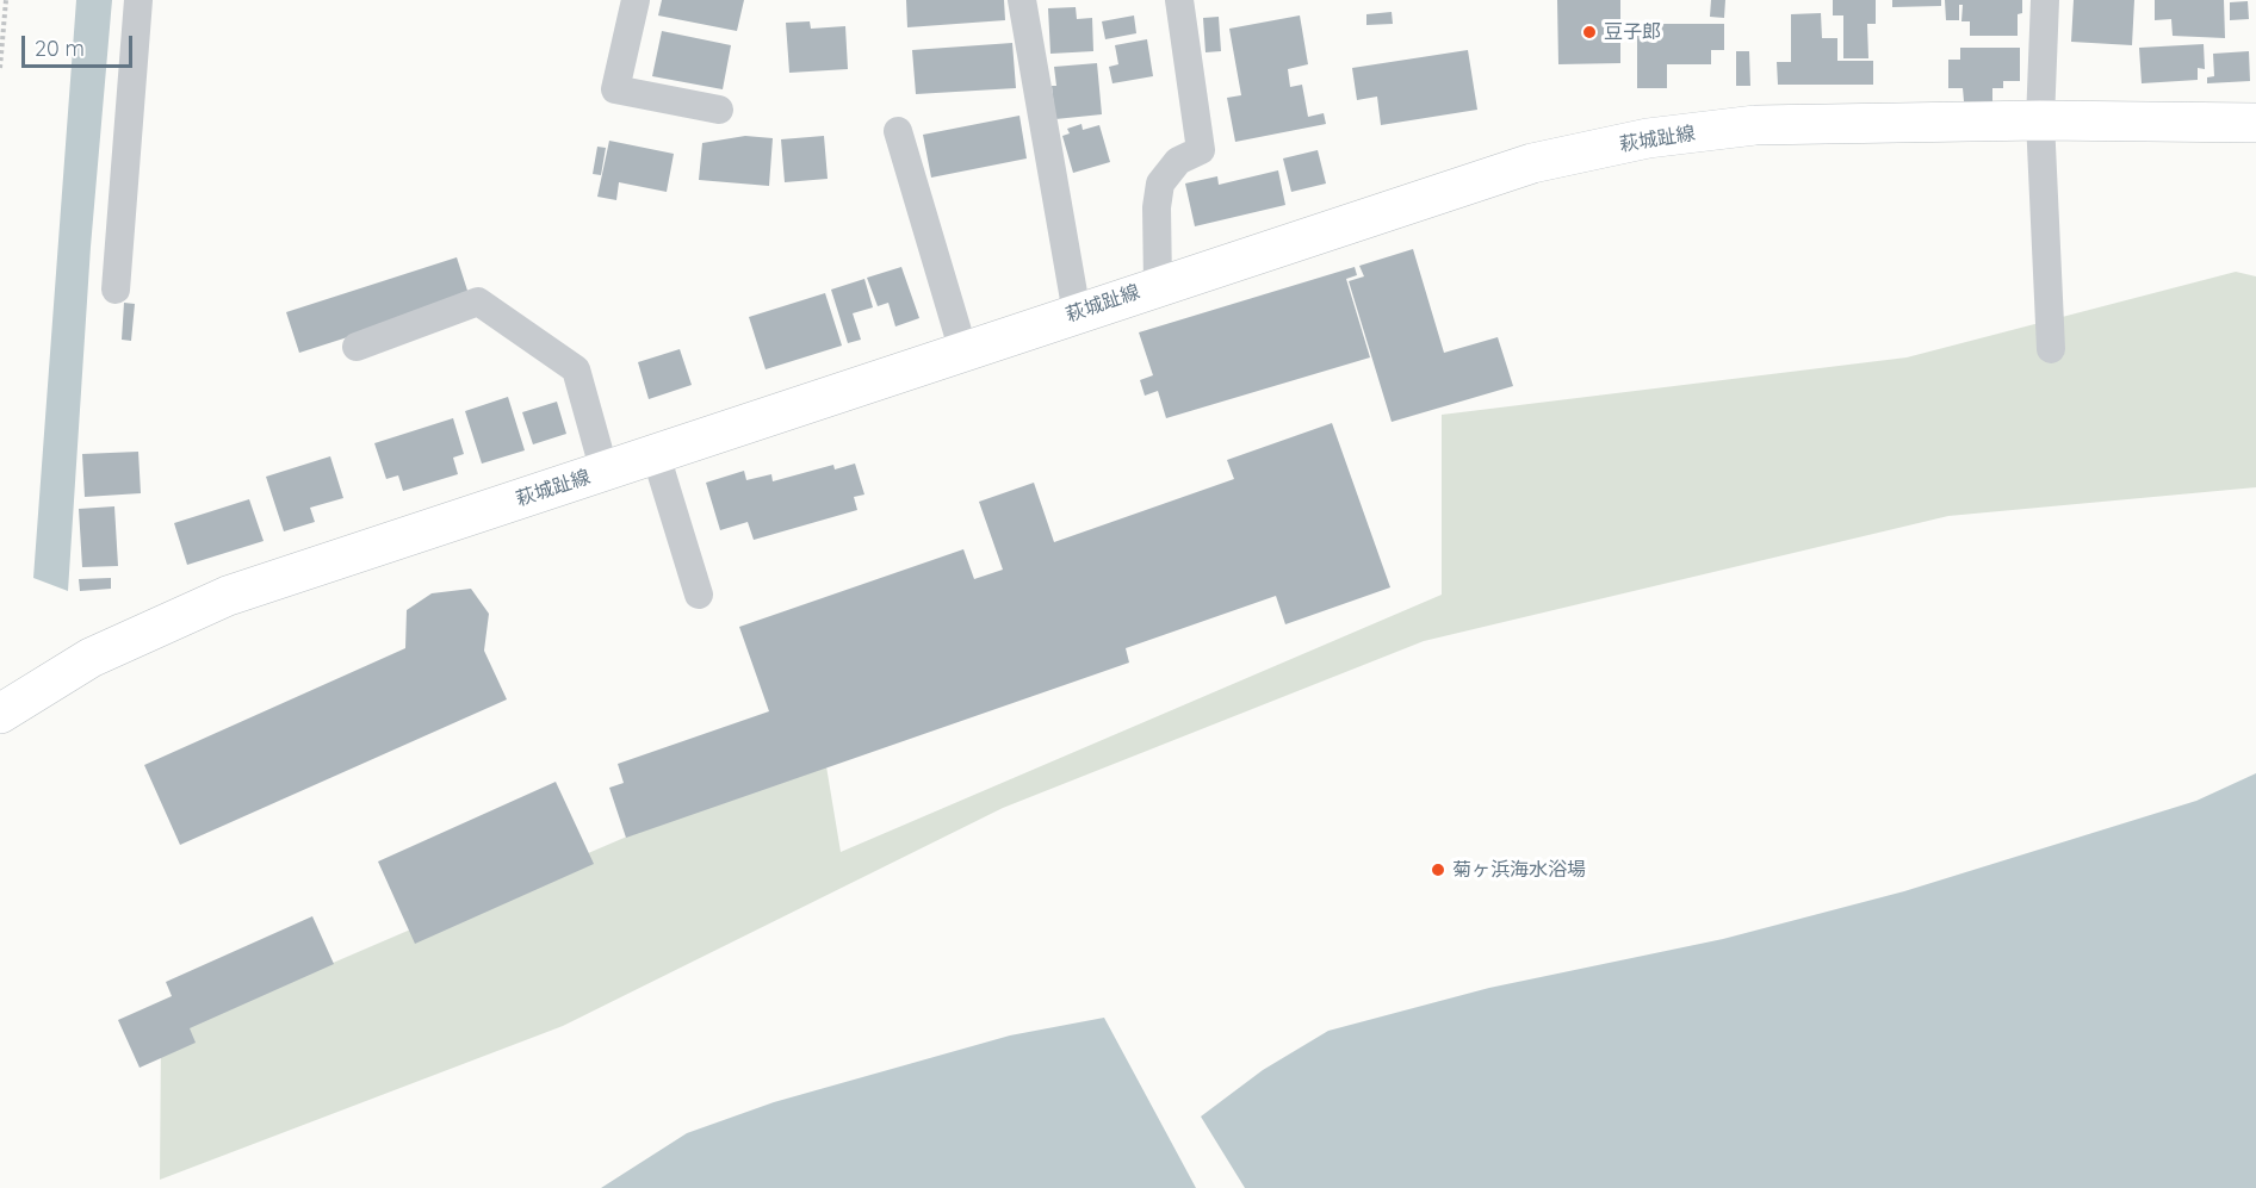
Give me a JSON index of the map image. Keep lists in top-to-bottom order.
{
  "streets": {
    "main road": ["萩城趾線"]
  },
  "places": ["豆子郎", "菊ヶ浜海水浴場"],
  "scale_bar": "20 m"
}
